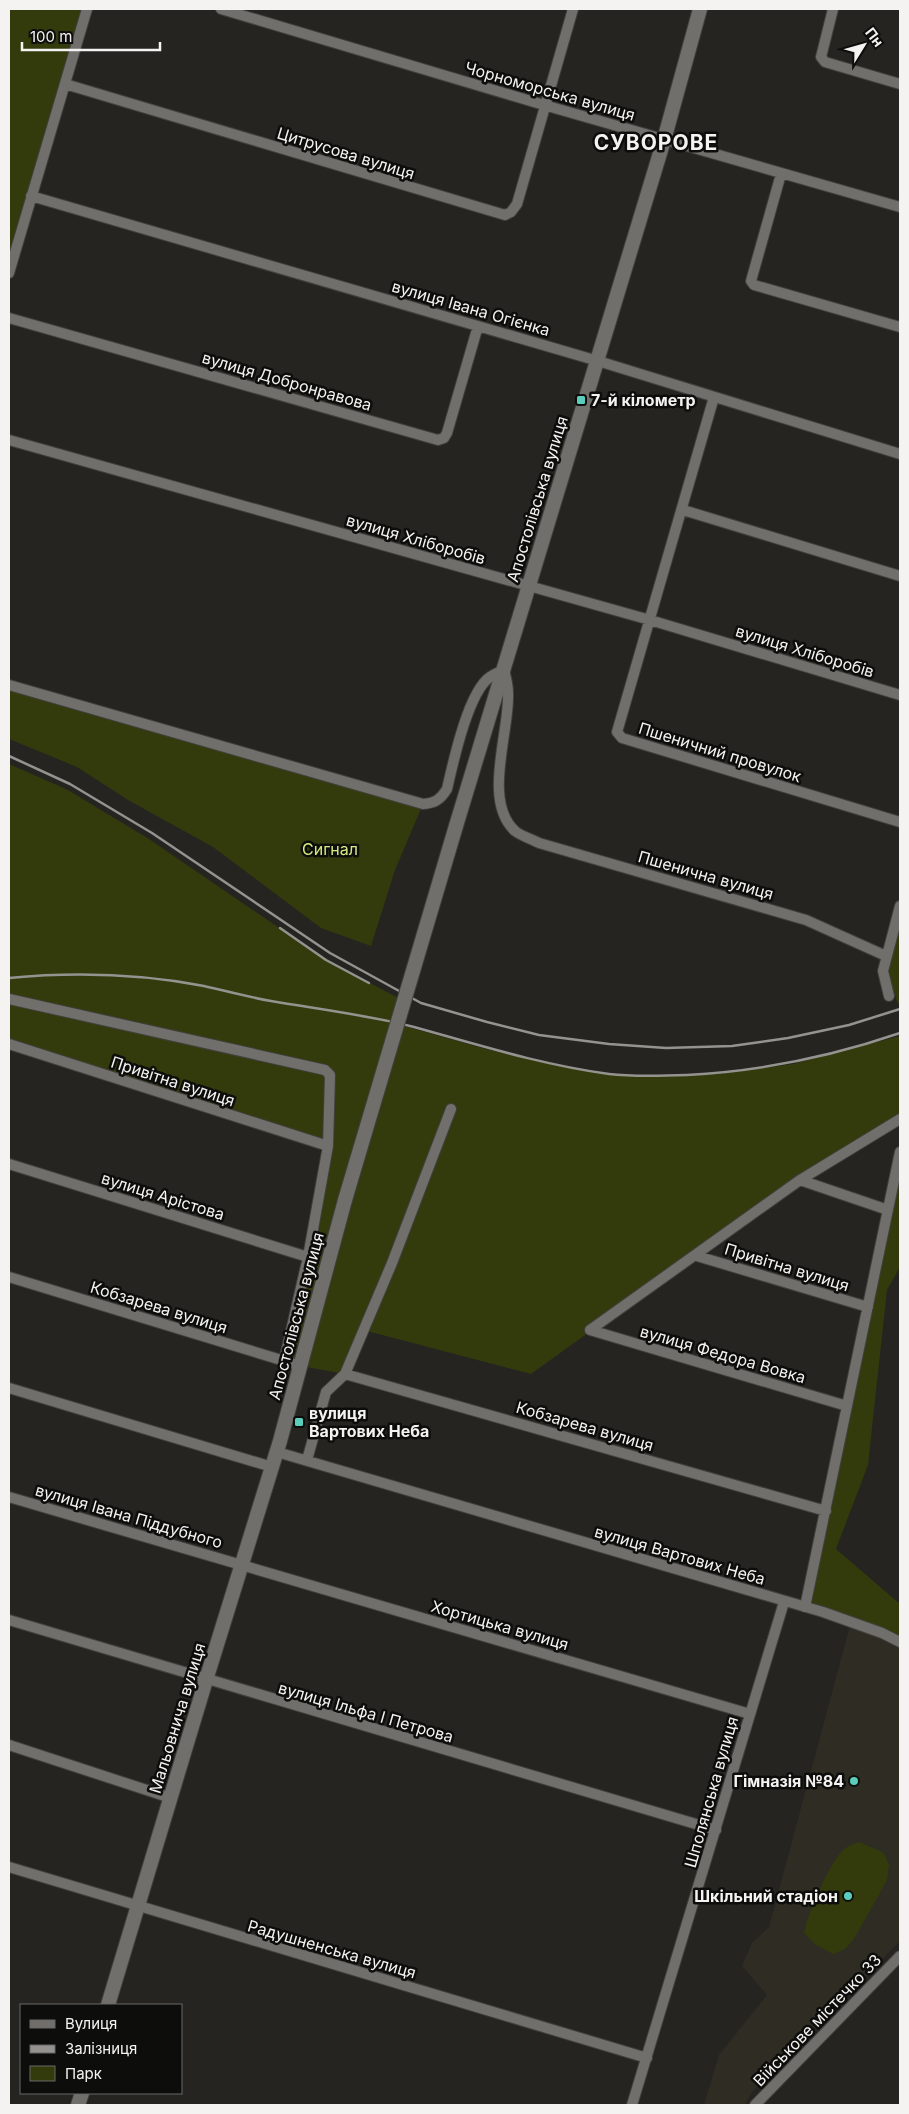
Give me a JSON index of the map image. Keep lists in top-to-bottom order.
{
  "streets": {
    "street": [
      "Чорноморська вулиця",
      "Цитрусова вулиця",
      "вулиця Івана Огієнка",
      "вулиця Добронравова",
      "Апостолівська вулиця",
      "вулиця Хліборобів",
      "Пшеничний провулок",
      "Пшенична вулиця",
      "Привітна вулиця",
      "вулиця Арістова",
      "Кобзарева вулиця",
      "вулиця Федора Вовка",
      "вулиця Івана Піддубного",
      "вулиця Вартових Неба",
      "Хортицька вулиця",
      "вулиця Ільфа І Петрова",
      "Мальовнича вулиця",
      "Шполянська вулиця",
      "Радушненська вулиця",
      "Військове містечко 33"
    ]
  },
  "crossings": [
    ["Чорноморська вулиця", "Цитрусова вулиця"],
    ["Чорноморська вулиця", "Апостолівська вулиця"],
    ["вулиця Івана Огієнка", "вулиця Добронравова"],
    ["вулиця Івана Огієнка", "Апостолівська вулиця"],
    ["Апостолівська вулиця", "вулиця Хліборобів"],
    ["Апостолівська вулиця", "Пшенична вулиця"],
    ["Апостолівська вулиця", "Кобзарева вулиця"],
    ["Апостолівська вулиця", "вулиця Вартових Неба"],
    ["Апостолівська вулиця", "Мальовнича вулиця"],
    ["вулиця Хліборобів", "Пшеничний провулок"],
    ["Привітна вулиця", "вулиця Федора Вовка"],
    ["вулиця Івана Піддубного", "Хортицька вулиця"],
    ["вулиця Івана Піддубного", "Мальовнича вулиця"],
    ["вулиця Вартових Неба", "Мальовнича вулиця"],
    ["вулиця Вартових Неба", "Шполянська вулиця"],
    ["Хортицька вулиця", "Мальовнича вулиця"],
    ["Хортицька вулиця", "Шполянська вулиця"],
    ["вулиця Ільфа І Петрова", "Мальовнича вулиця"],
    ["вулиця Ільфа І Петрова", "Шполянська вулиця"],
    ["Мальовнича вулиця", "Радушненська вулиця"],
    ["Шполянська вулиця", "Радушненська вулиця"]
  ],
  "districts": ["СУВОРОВЕ"],
  "parks": ["Сигнал"],
  "places": {
    "transit": ["7-й кілометр", "вулиця Вартових Неба"],
    "other": ["Гімназія №84", "Шкільний стадіон"]
  },
  "legend": ["Вулиця", "Залізниця", "Парк"],
  "scale_bar": "100 m",
  "north": "top right"
}
